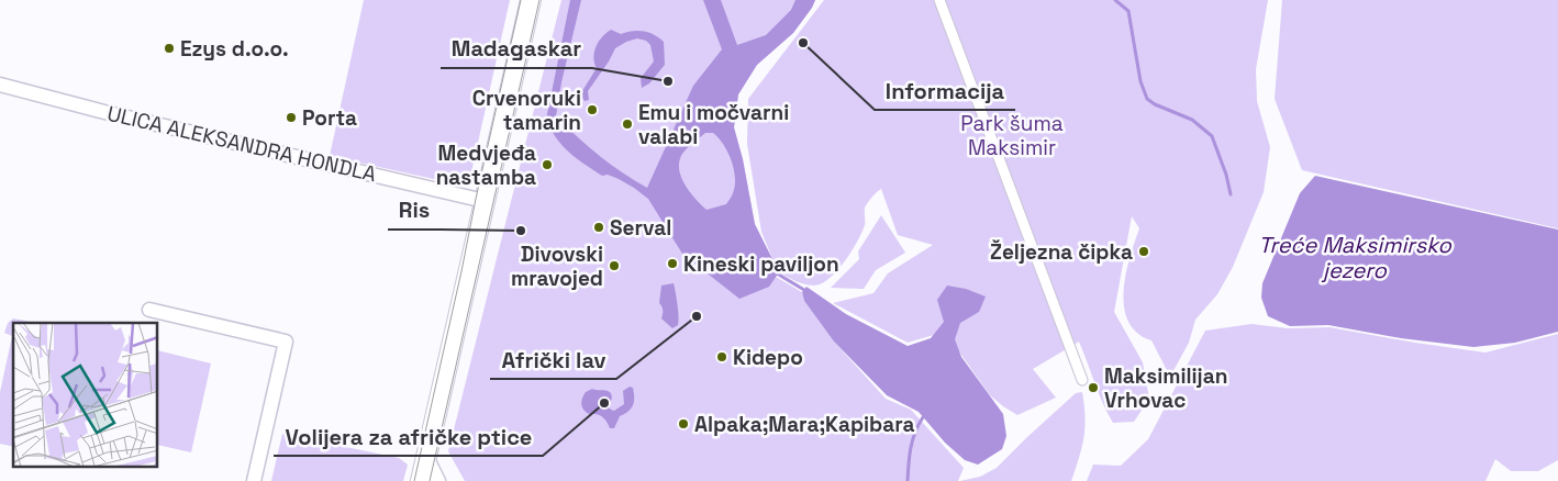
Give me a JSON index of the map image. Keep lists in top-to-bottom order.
{
  "streets": {
    "street": ["ULICA ALEKSANDRA HONDLA"]
  },
  "water": ["Treće Maksimirsko jezero"],
  "parks": ["Park šuma Maksimir"],
  "places": [
    "Informacija",
    "Ezys d.o.o.",
    "Madagaskar",
    "Crvenoruki tamarin",
    "Porta",
    "Emu i močvarni valabi",
    "Medvjeđa nastamba",
    "Serval",
    "Ris",
    "Željezna čipka",
    "Kineski paviljon",
    "Divovski mravojed",
    "Afrički lav",
    "Kidepo",
    "Maksimilijan Vrhovac",
    "Volijera za afričke ptice",
    "Alpaka;Mara;Kapibara"
  ]
}
